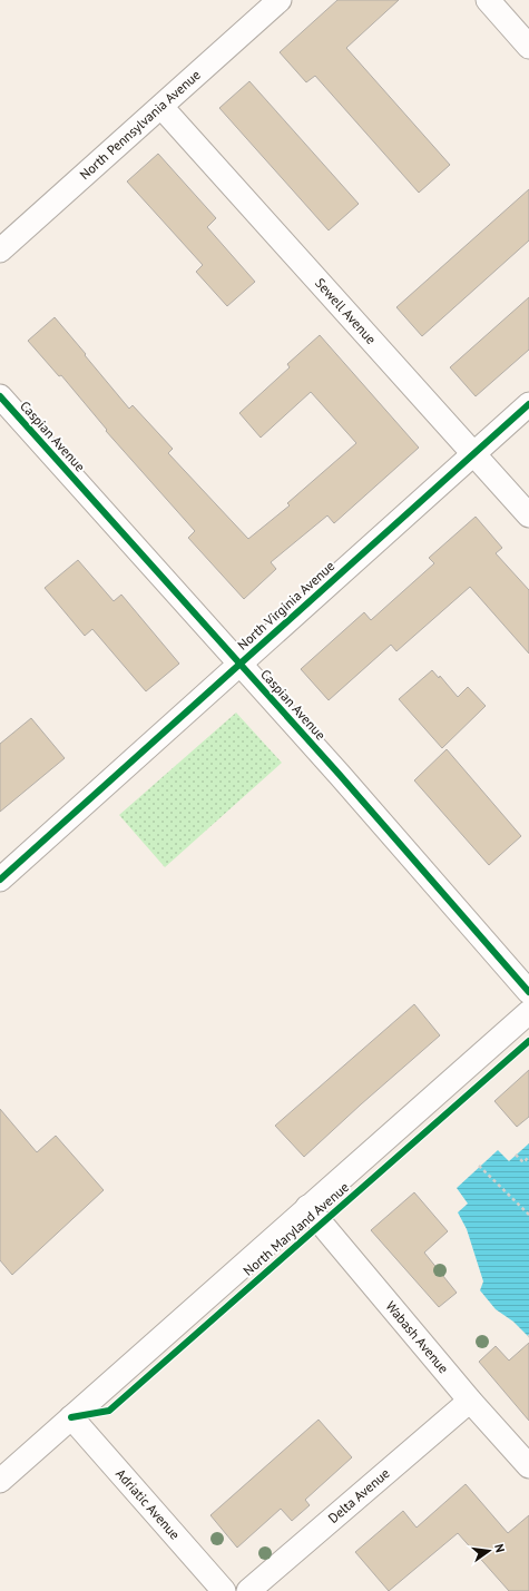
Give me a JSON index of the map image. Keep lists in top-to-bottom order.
{
  "streets": {
    "street": [
      "North Pennsylvania Avenue",
      "Sewell Avenue",
      "Caspian Avenue",
      "North Virginia Avenue",
      "North Maryland Avenue",
      "Wabash Avenue",
      "Delta Avenue",
      "Adriatic Avenue"
    ]
  },
  "crossings": [
    ["North Pennsylvania Avenue", "Sewell Avenue"],
    ["Sewell Avenue", "North Virginia Avenue"],
    ["Caspian Avenue", "North Virginia Avenue"],
    ["North Maryland Avenue", "Wabash Avenue"],
    ["North Maryland Avenue", "Adriatic Avenue"],
    ["Wabash Avenue", "Delta Avenue"]
  ],
  "north": "right"
}
